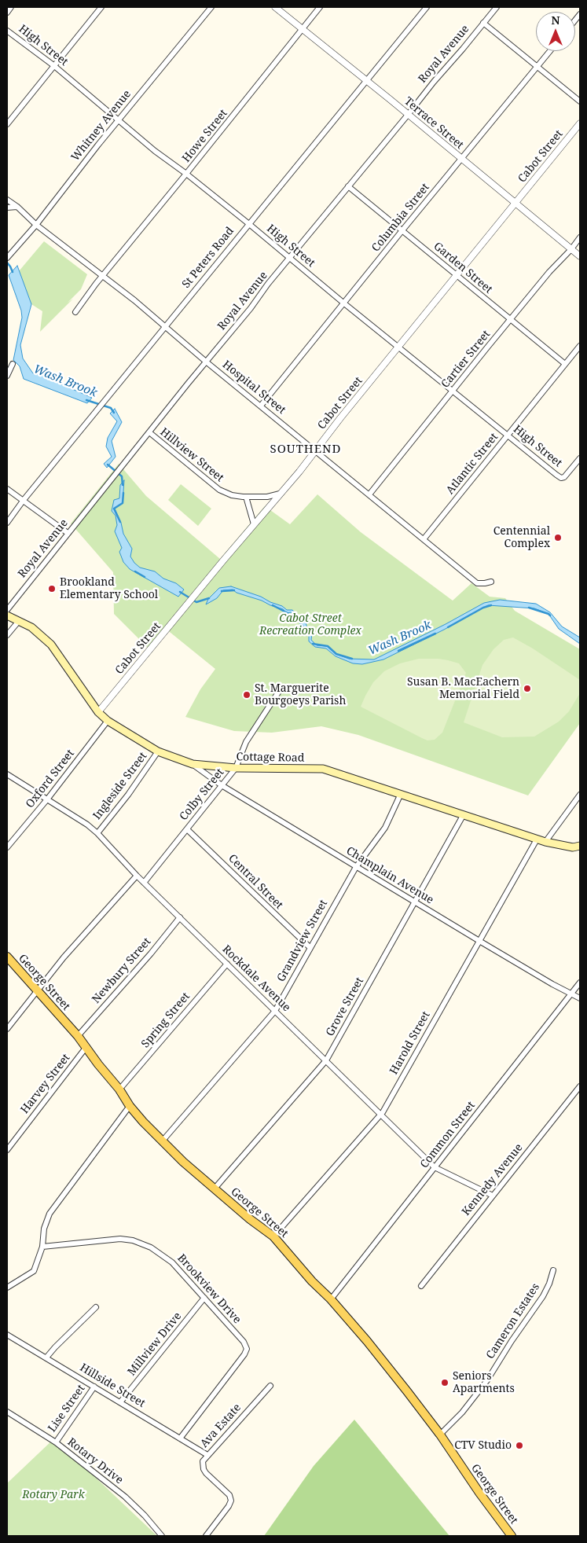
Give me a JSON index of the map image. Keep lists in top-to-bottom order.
{
  "streets": {
    "main road": ["Cottage Road", "George Street"],
    "street": [
      "High Street",
      "Royal Avenue",
      "Terrace Street",
      "Whitney Avenue",
      "Howe Street",
      "Cabot Street",
      "Columbia Street",
      "St Peters Road",
      "Garden Street",
      "Cartier Street",
      "Hospital Street",
      "Hillview Street",
      "Atlantic Street",
      "Oxford Street",
      "Ingleside Street",
      "Colby Street",
      "Champlain Avenue",
      "Central Street",
      "Grandview Street",
      "Newbury Street",
      "Rockdale Avenue",
      "Grove Street",
      "Spring Street",
      "Harold Street",
      "Harvey Street",
      "Common Street",
      "Kennedy Avenue",
      "Brookview Drive",
      "Cameron Estates",
      "Millview Drive",
      "Hillside Street",
      "Lise Street",
      "Ava Estate",
      "Rotary Drive"
    ]
  },
  "crossings": [
    ["High Street", "Royal Avenue"],
    ["High Street", "Whitney Avenue"],
    ["High Street", "Howe Street"],
    ["High Street", "Cabot Street"],
    ["High Street", "Columbia Street"],
    ["High Street", "St Peters Road"],
    ["High Street", "Cartier Street"],
    ["High Street", "Atlantic Street"],
    ["Royal Avenue", "Terrace Street"],
    ["Royal Avenue", "Garden Street"],
    ["Royal Avenue", "Hospital Street"],
    ["Royal Avenue", "Hillview Street"],
    ["Terrace Street", "Howe Street"],
    ["Terrace Street", "Cabot Street"],
    ["Terrace Street", "Columbia Street"],
    ["Terrace Street", "St Peters Road"],
    ["Terrace Street", "Cartier Street"],
    ["Whitney Avenue", "Hospital Street"],
    ["Howe Street", "Hospital Street"],
    ["Cabot Street", "Garden Street"],
    ["Cabot Street", "Hospital Street"],
    ["Cabot Street", "Hillview Street"],
    ["Cabot Street", "Cottage Road"],
    ["Columbia Street", "Garden Street"],
    ["Columbia Street", "Hospital Street"],
    ["St Peters Road", "Hospital Street"],
    ["Garden Street", "Cartier Street"],
    ["Garden Street", "Atlantic Street"],
    ["Cartier Street", "Hospital Street"],
    ["Hospital Street", "Atlantic Street"],
    ["Cottage Road", "Oxford Street"],
    ["Cottage Road", "Ingleside Street"],
    ["Cottage Road", "Colby Street"],
    ["Cottage Road", "Champlain Avenue"],
    ["Cottage Road", "Grandview Street"],
    ["Cottage Road", "Grove Street"],
    ["Cottage Road", "Harold Street"],
    ["Oxford Street", "Rockdale Avenue"],
    ["Ingleside Street", "Rockdale Avenue"],
    ["Colby Street", "Champlain Avenue"],
    ["Colby Street", "Central Street"],
    ["Colby Street", "Rockdale Avenue"],
    ["Champlain Avenue", "Grandview Street"],
    ["Champlain Avenue", "Grove Street"],
    ["Champlain Avenue", "Harold Street"],
    ["Champlain Avenue", "Common Street"],
    ["Central Street", "Grandview Street"],
    ["Grandview Street", "Rockdale Avenue"],
    ["Grandview Street", "George Street"],
    ["Newbury Street", "Rockdale Avenue"],
    ["Newbury Street", "George Street"],
    ["Rockdale Avenue", "Grove Street"],
    ["Rockdale Avenue", "Spring Street"],
    ["Rockdale Avenue", "Harold Street"],
    ["Rockdale Avenue", "Common Street"],
    ["Rockdale Avenue", "Kennedy Avenue"],
    ["George Street", "Grove Street"],
    ["George Street", "Spring Street"],
    ["George Street", "Harold Street"],
    ["George Street", "Harvey Street"],
    ["George Street", "Common Street"],
    ["George Street", "Cameron Estates"],
    ["Brookview Drive", "Millview Drive"],
    ["Brookview Drive", "Hillside Street"],
    ["Millview Drive", "Hillside Street"],
    ["Hillside Street", "Lise Street"],
    ["Hillside Street", "Ava Estate"],
    ["Lise Street", "Rotary Drive"]
  ],
  "districts": ["SOUTHEND"],
  "water": ["Wash Brook"],
  "parks": ["Cabot Street Recreation Complex", "Rotary Park"],
  "places": [
    "Centennial Complex",
    "Brookland Elementary School",
    "Susan B. MacEachern Memorial Field",
    "St. Marguerite Bourgoeys Parish",
    "Seniors Apartments",
    "CTV Studio"
  ],
  "north": "top"
}
